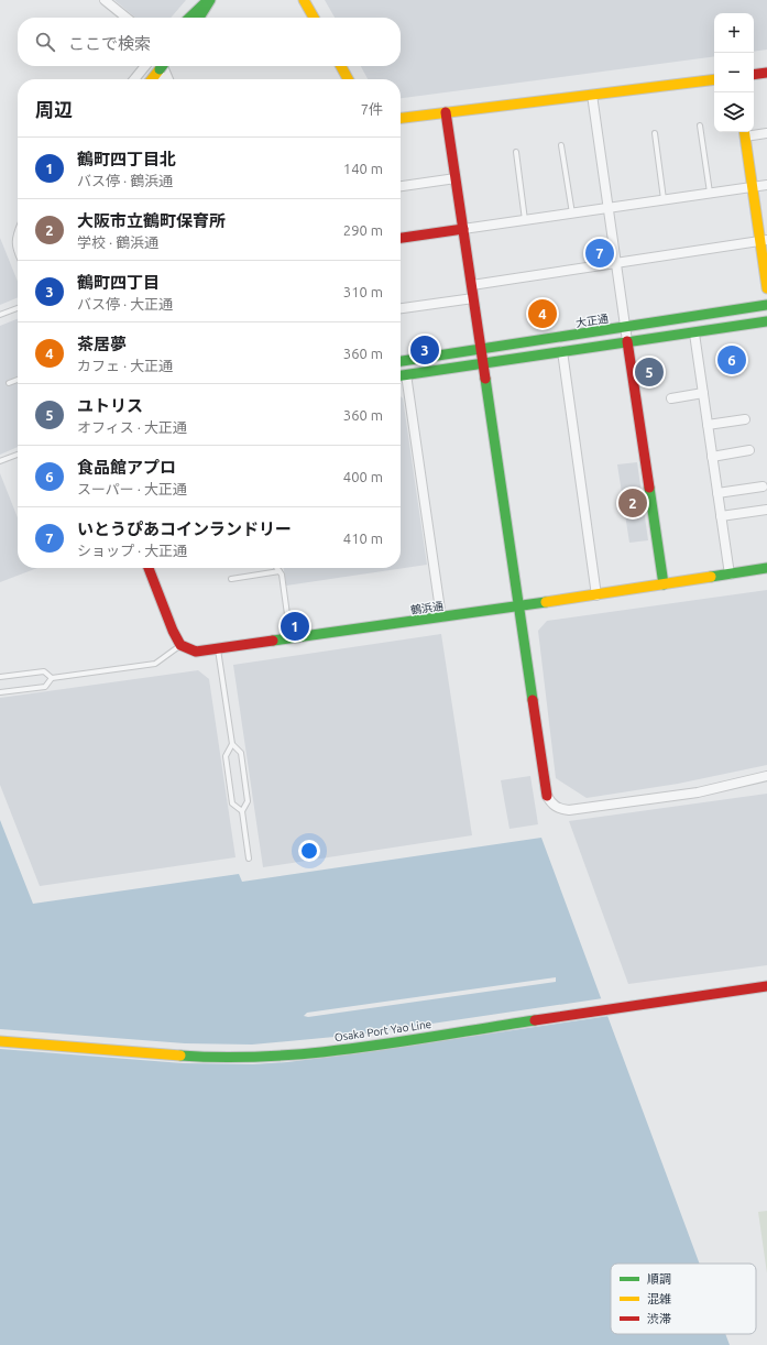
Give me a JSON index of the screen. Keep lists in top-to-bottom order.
{
  "streets": {
    "street": ["大正通", "鶴浜通", "Osaka Port Yao Line"]
  },
  "legend": ["順調", "混雑", "渋滞"],
  "page": {
    "map_buttons": ["+", "−"],
    "search": "ここで検索",
    "heading": ["周辺", "7件"],
    "list": [
      {
        "mark": "1",
        "name": "鶴町四丁目北",
        "note": "バス停 · 鶴浜通",
        "value": "140 m"
      },
      {
        "mark": "2",
        "name": "大阪市立鶴町保育所",
        "note": "学校 · 鶴浜通",
        "value": "290 m"
      },
      {
        "mark": "3",
        "name": "鶴町四丁目",
        "note": "バス停 · 大正通",
        "value": "310 m"
      },
      {
        "mark": "4",
        "name": "茶居夢",
        "note": "カフェ · 大正通",
        "value": "360 m"
      },
      {
        "mark": "5",
        "name": "ユトリス",
        "note": "オフィス · 大正通",
        "value": "360 m"
      },
      {
        "mark": "6",
        "name": "食品館アプロ",
        "note": "スーパー · 大正通",
        "value": "400 m"
      },
      {
        "mark": "7",
        "name": "いとうぴあコインランドリー",
        "note": "ショップ · 大正通",
        "value": "410 m"
      }
    ],
    "pins": [
      "7",
      "4",
      "3",
      "6",
      "5",
      "2",
      "1"
    ]
  }
}
